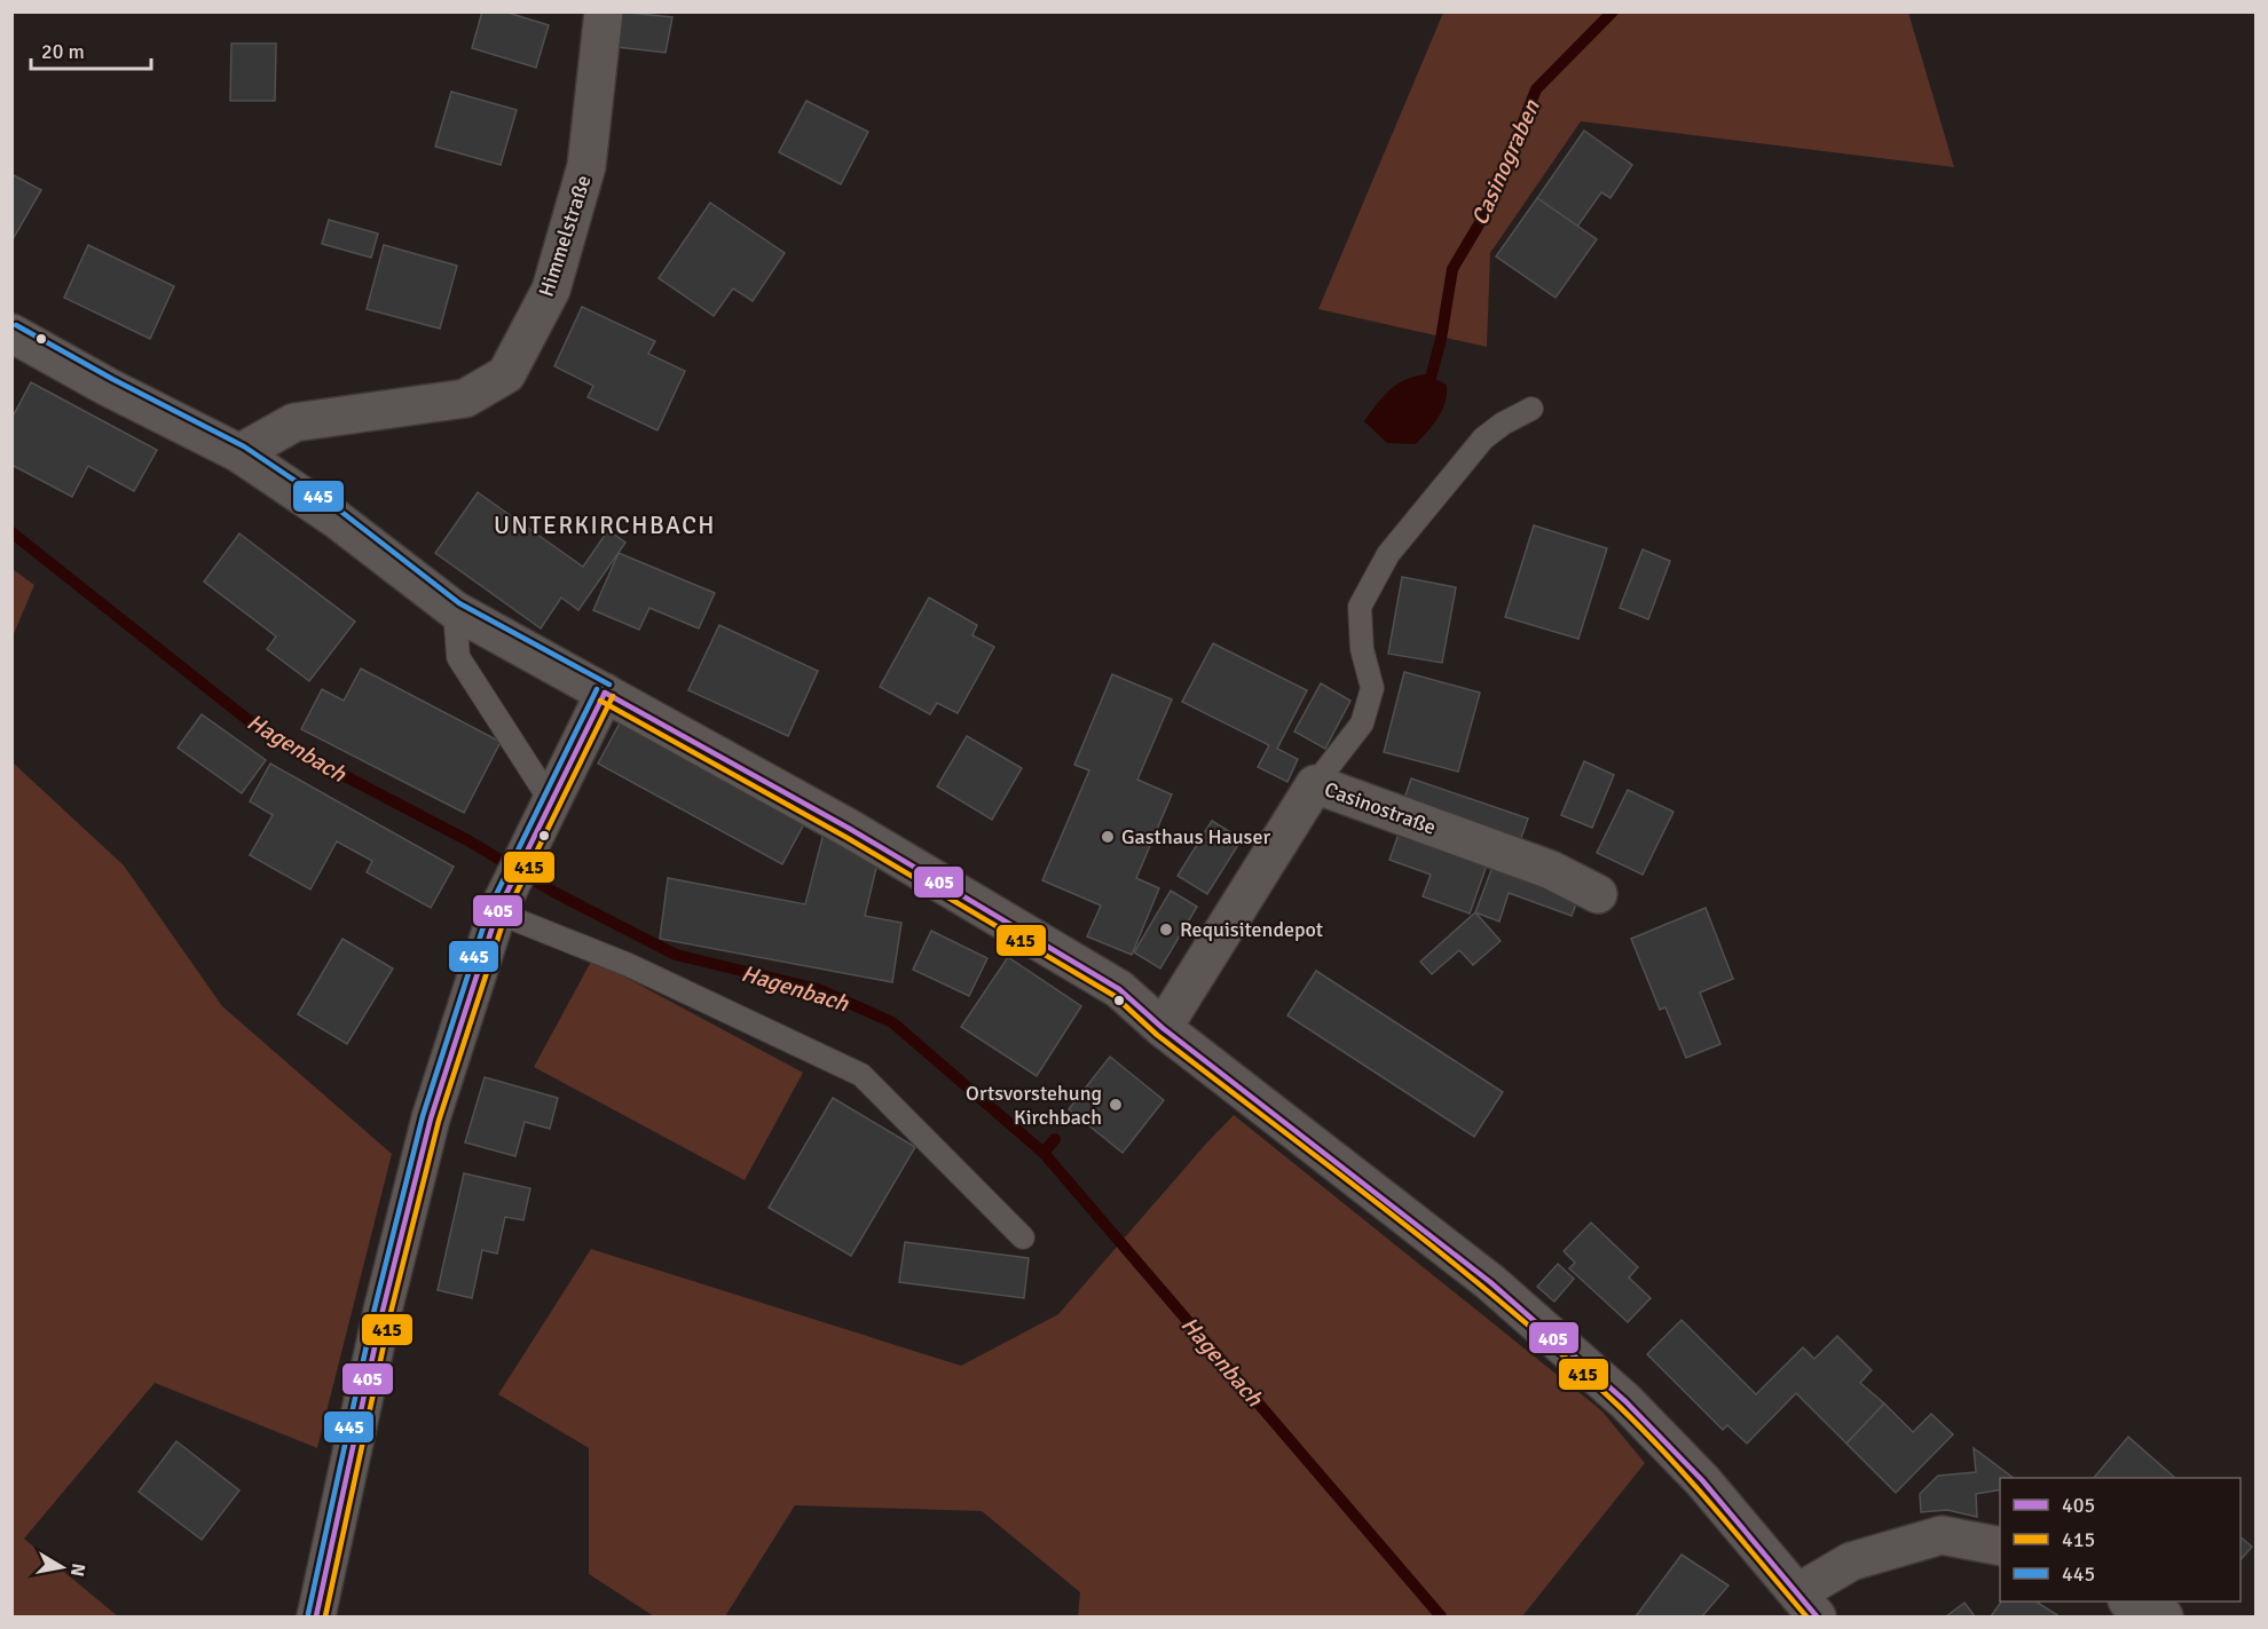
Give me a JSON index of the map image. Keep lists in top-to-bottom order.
{
  "streets": {
    "street": ["Himmelstraße", "Casinostraße"]
  },
  "districts": ["UNTERKIRCHBACH"],
  "water": ["Casinograben", "Hagenbach"],
  "places": ["Gasthaus Hauser", "Requisitendepot", "Ortsvorstehung Kirchbach"],
  "lines": ["transit line 445", "transit line 405", "transit line 415"],
  "legend": ["405", "415", "445"],
  "scale_bar": "20 m",
  "north": "right"
}
